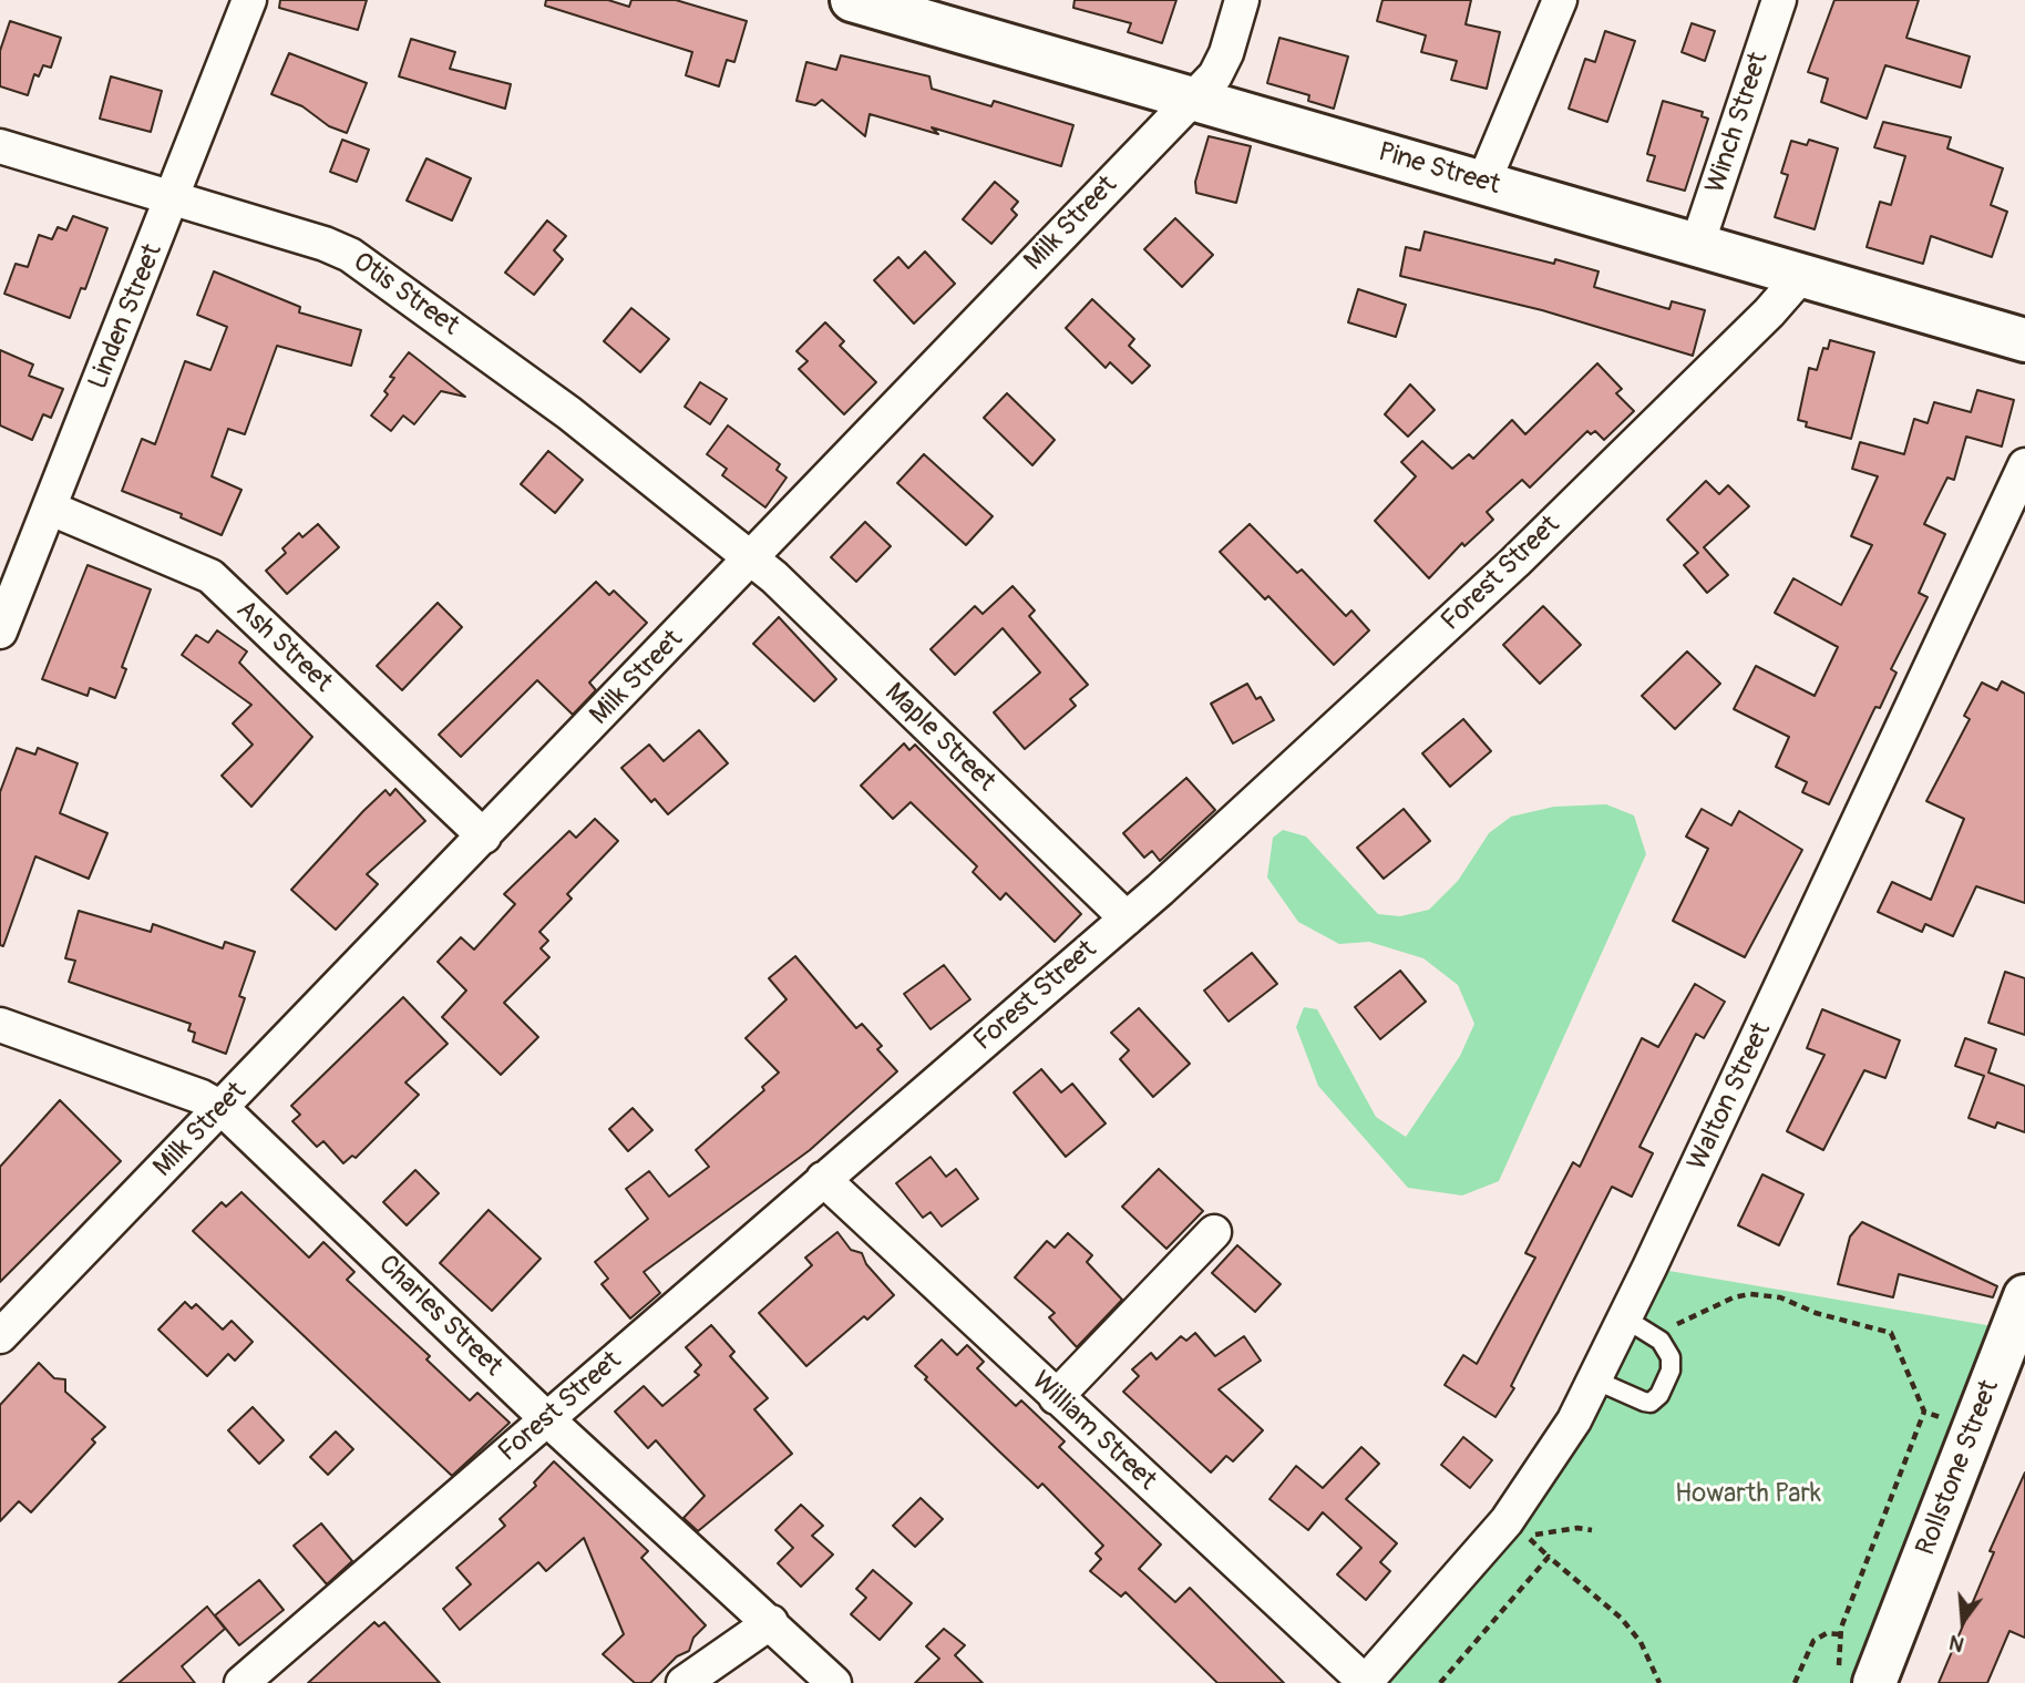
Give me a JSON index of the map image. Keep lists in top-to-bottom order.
{
  "streets": {
    "street": [
      "Winch Street",
      "Pine Street",
      "Milk Street",
      "Otis Street",
      "Linden Street",
      "Forest Street",
      "Ash Street",
      "Maple Street",
      "Walton Street",
      "Charles Street",
      "William Street",
      "Rollstone Street"
    ]
  },
  "crossings": [
    ["Winch Street", "Pine Street"],
    ["Pine Street", "Milk Street"],
    ["Pine Street", "Forest Street"],
    ["Milk Street", "Otis Street"],
    ["Milk Street", "Ash Street"],
    ["Milk Street", "Maple Street"],
    ["Milk Street", "Charles Street"],
    ["Otis Street", "Linden Street"],
    ["Otis Street", "Maple Street"],
    ["Linden Street", "Ash Street"],
    ["Forest Street", "Maple Street"],
    ["Forest Street", "Charles Street"],
    ["Forest Street", "William Street"],
    ["Walton Street", "William Street"]
  ],
  "parks": ["Howarth Park"],
  "north": "bottom"
}
